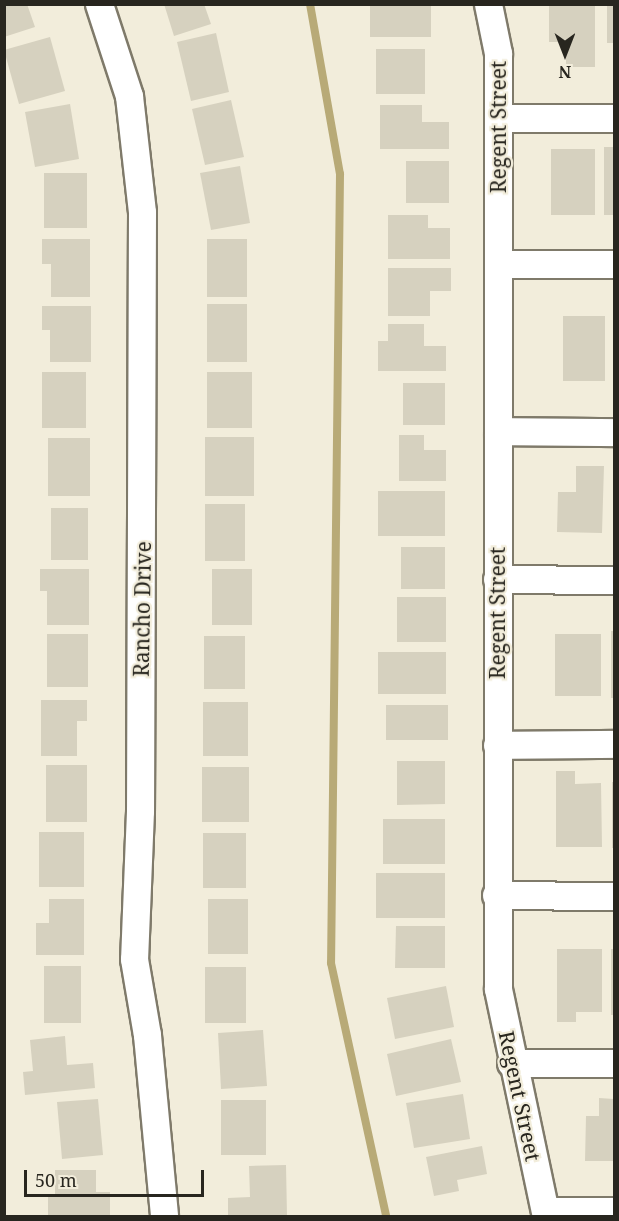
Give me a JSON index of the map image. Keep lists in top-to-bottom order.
{
  "streets": {
    "street": ["Regent Street", "Rancho Drive"]
  },
  "scale_bar": "50 m",
  "north": "bottom"
}
